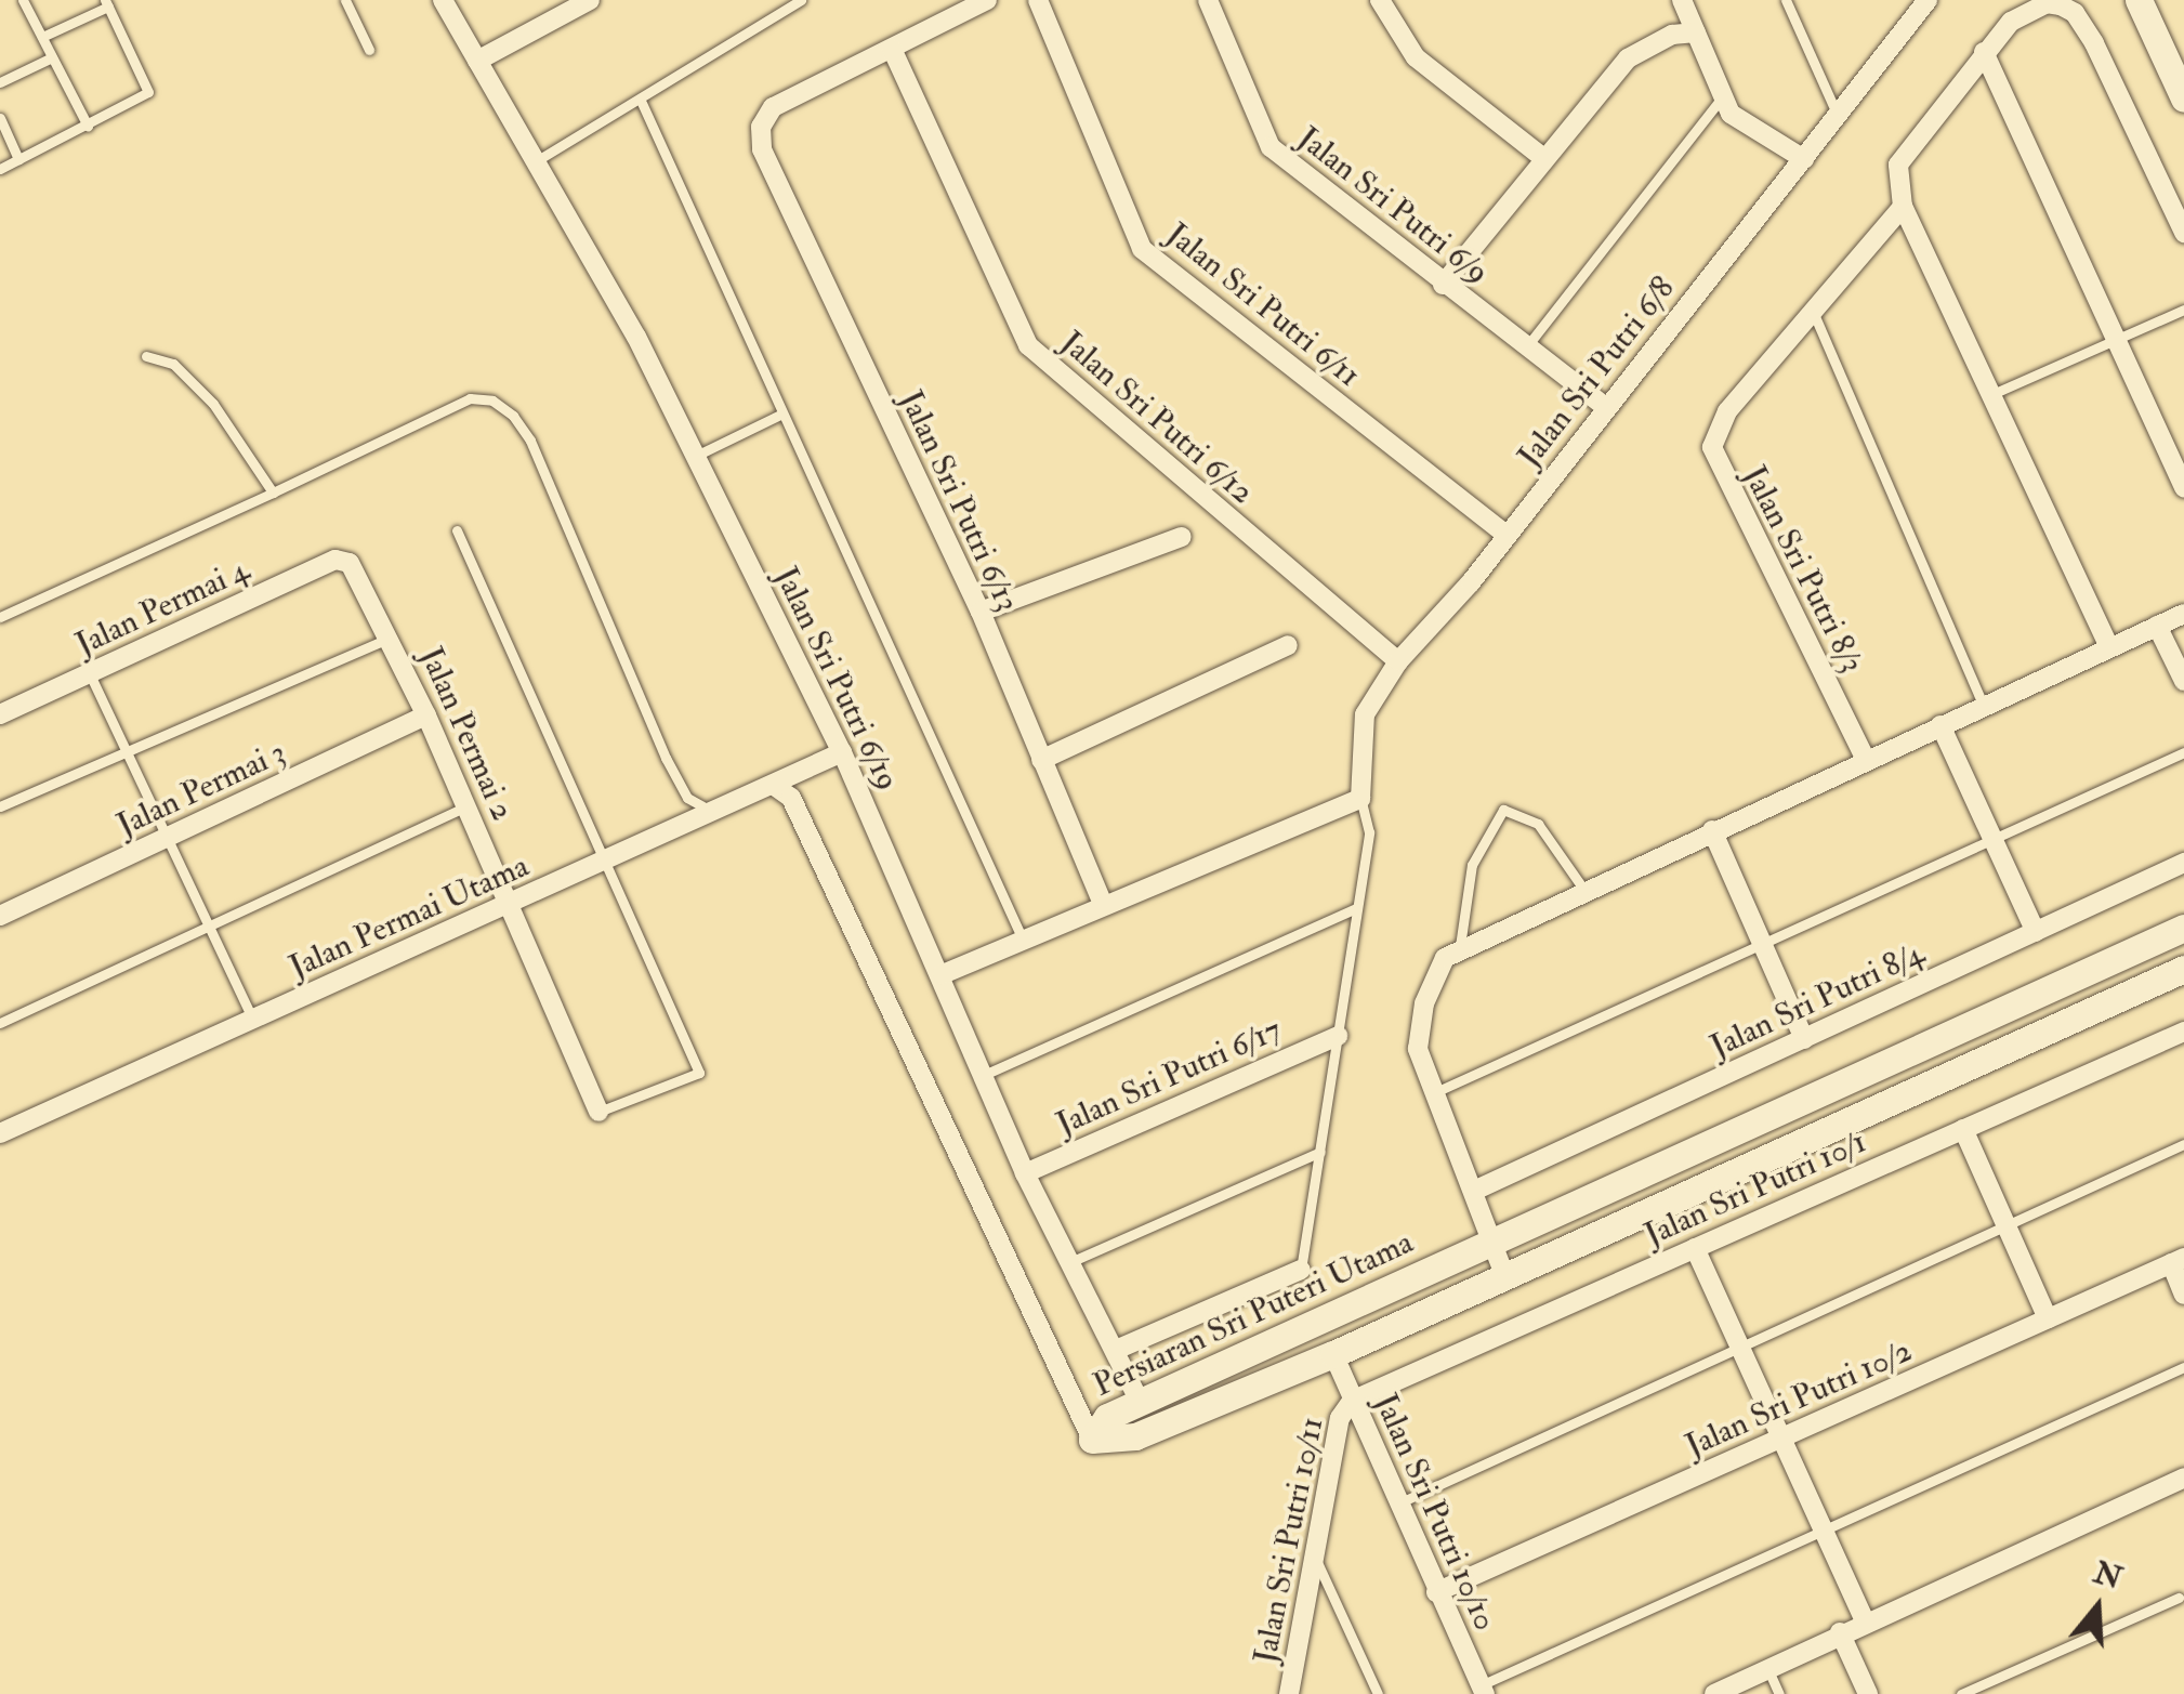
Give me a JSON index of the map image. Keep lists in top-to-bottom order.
{
  "streets": {
    "street": [
      "Jalan Sri Putri 6/9",
      "Jalan Sri Putri 6/11",
      "Jalan Sri Putri 6/8",
      "Jalan Sri Putri 6/12",
      "Jalan Sri Putri 6/13",
      "Jalan Sri Putri 8/3",
      "Jalan Permai 4",
      "Jalan Sri Putri 6/19",
      "Jalan Permai 2",
      "Jalan Permai 3",
      "Jalan Permai Utama",
      "Jalan Sri Putri 8/4",
      "Jalan Sri Putri 6/17",
      "Jalan Sri Putri 10/1",
      "Persiaran Sri Puteri Utama",
      "Jalan Sri Putri 10/2",
      "Jalan Sri Putri 10/10",
      "Jalan Sri Putri 10/11"
    ]
  },
  "crossings": [
    ["Jalan Sri Putri 6/9", "Jalan Sri Putri 6/8"],
    ["Jalan Sri Putri 6/11", "Jalan Sri Putri 6/8"],
    ["Jalan Sri Putri 6/8", "Jalan Sri Putri 6/12"],
    ["Jalan Sri Putri 6/12", "Jalan Sri Putri 6/13"],
    ["Jalan Permai 4", "Jalan Permai 2"],
    ["Jalan Sri Putri 6/19", "Jalan Permai Utama"],
    ["Jalan Sri Putri 6/19", "Jalan Sri Putri 6/17"],
    ["Jalan Sri Putri 6/19", "Persiaran Sri Puteri Utama"],
    ["Jalan Permai 2", "Jalan Permai 3"],
    ["Jalan Permai 2", "Jalan Permai Utama"],
    ["Jalan Sri Putri 10/1", "Jalan Sri Putri 10/10"],
    ["Jalan Sri Putri 10/1", "Jalan Sri Putri 10/11"],
    ["Persiaran Sri Puteri Utama", "Jalan Sri Putri 10/10"],
    ["Jalan Sri Putri 10/2", "Jalan Sri Putri 10/10"],
    ["Jalan Sri Putri 10/10", "Jalan Sri Putri 10/11"]
  ],
  "north": "top"
}
